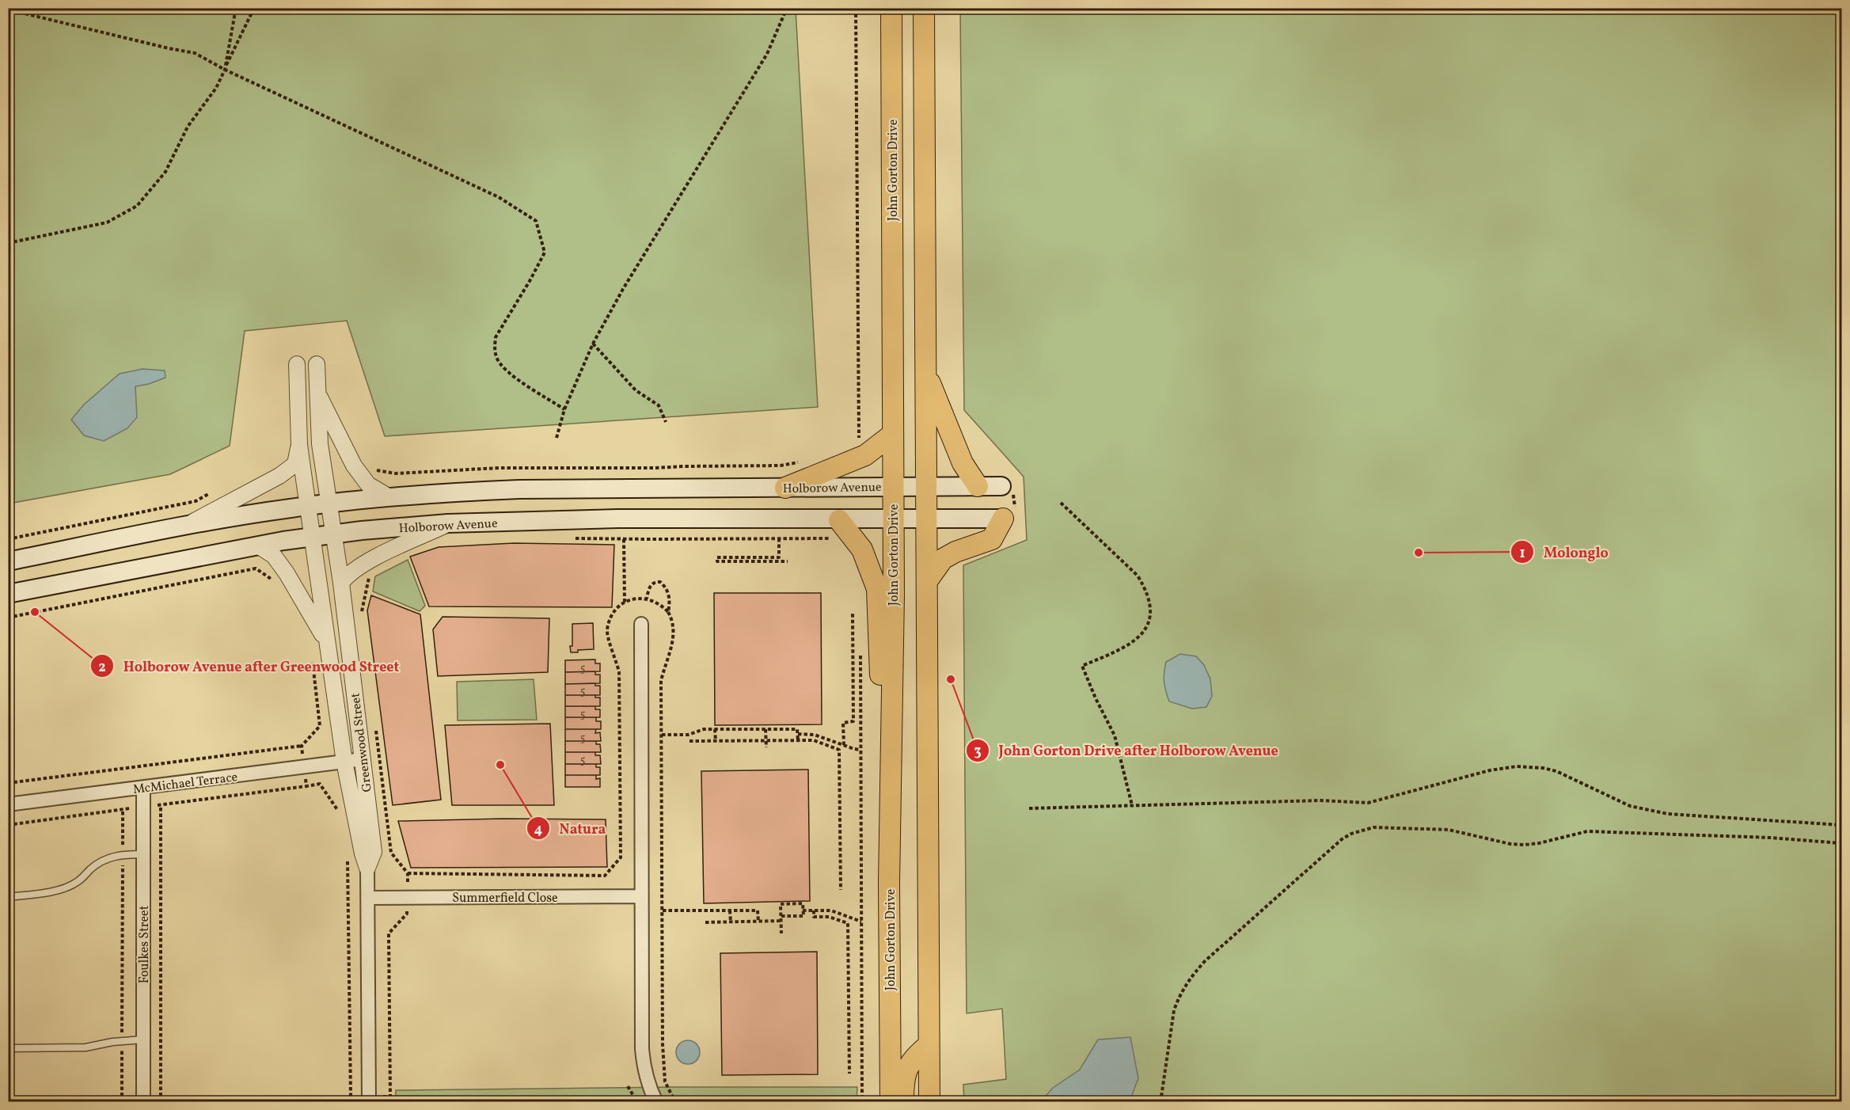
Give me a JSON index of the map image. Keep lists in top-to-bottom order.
{
  "streets": {
    "main road": ["John Gorton Drive", "Holborow Avenue"],
    "street": [
      "Greenwood Street",
      "McMichael Terrace",
      "Summerfield Close",
      "Foulkes Street"
    ]
  },
  "crossings": [
    ["John Gorton Drive", "Holborow Avenue"],
    ["Holborow Avenue", "Greenwood Street"],
    ["Greenwood Street", "McMichael Terrace"],
    ["Greenwood Street", "Summerfield Close"],
    ["McMichael Terrace", "Foulkes Street"]
  ],
  "places": [
    "Molonglo",
    "Holborow Avenue after Greenwood Street",
    "John Gorton Drive after Holborow Avenue",
    "Natura"
  ],
  "house_numbers": [
    "5",
    "5",
    "5",
    "5",
    "5"
  ]
}
